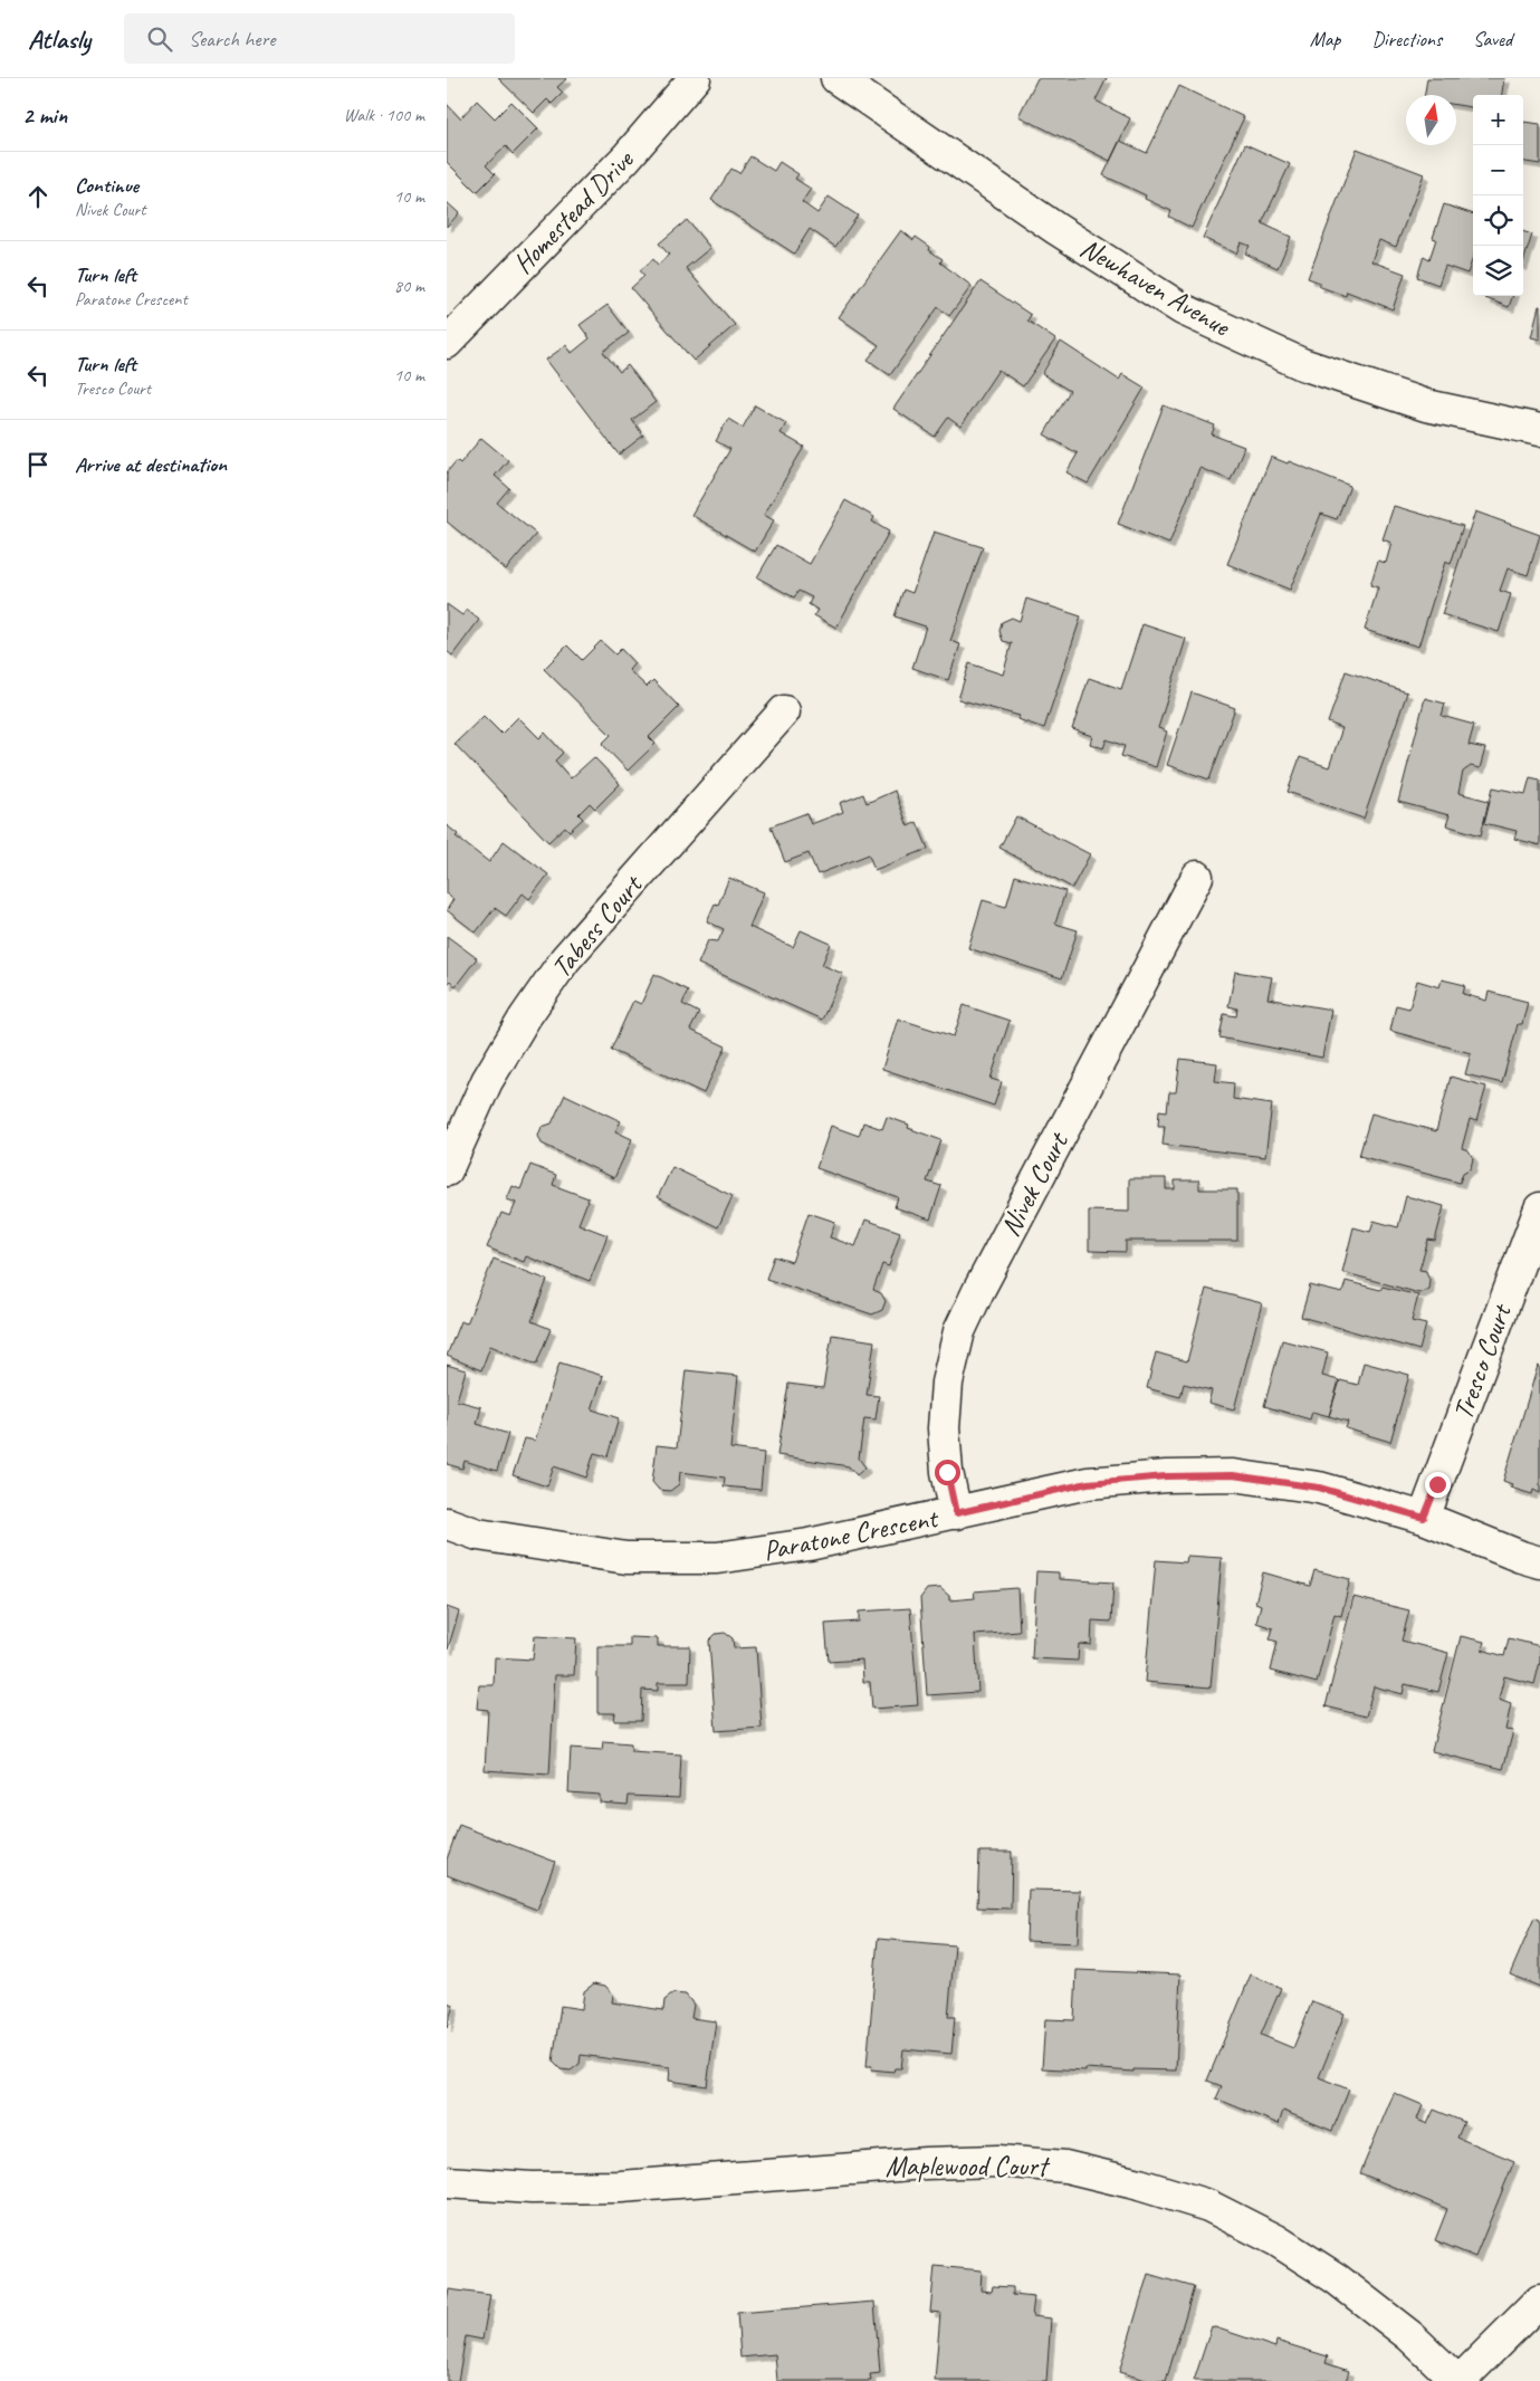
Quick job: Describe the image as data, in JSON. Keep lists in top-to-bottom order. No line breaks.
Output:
{"streets":{"street":["Homestead Drive","Newhaven Avenue","Tabess Court","Nivek Court","Tresco Court","Paratone Crescent","Maplewood Court"]},"crossings":[["Nivek Court","Paratone Crescent"],["Tresco Court","Paratone Crescent"]],"north":"top","page":{"header":"Atlasly","search":"Search here","nav":["Map","Directions","Saved"],"heading":["2 min","Walk · 100 m"],"map_buttons":["+","−"],"list":[["Continue","Nivek Court","10 m"],["Turn left","Paratone Crescent","80 m"],["Turn left","Tresco Court","10 m"],"Arrive at destination"]}}
